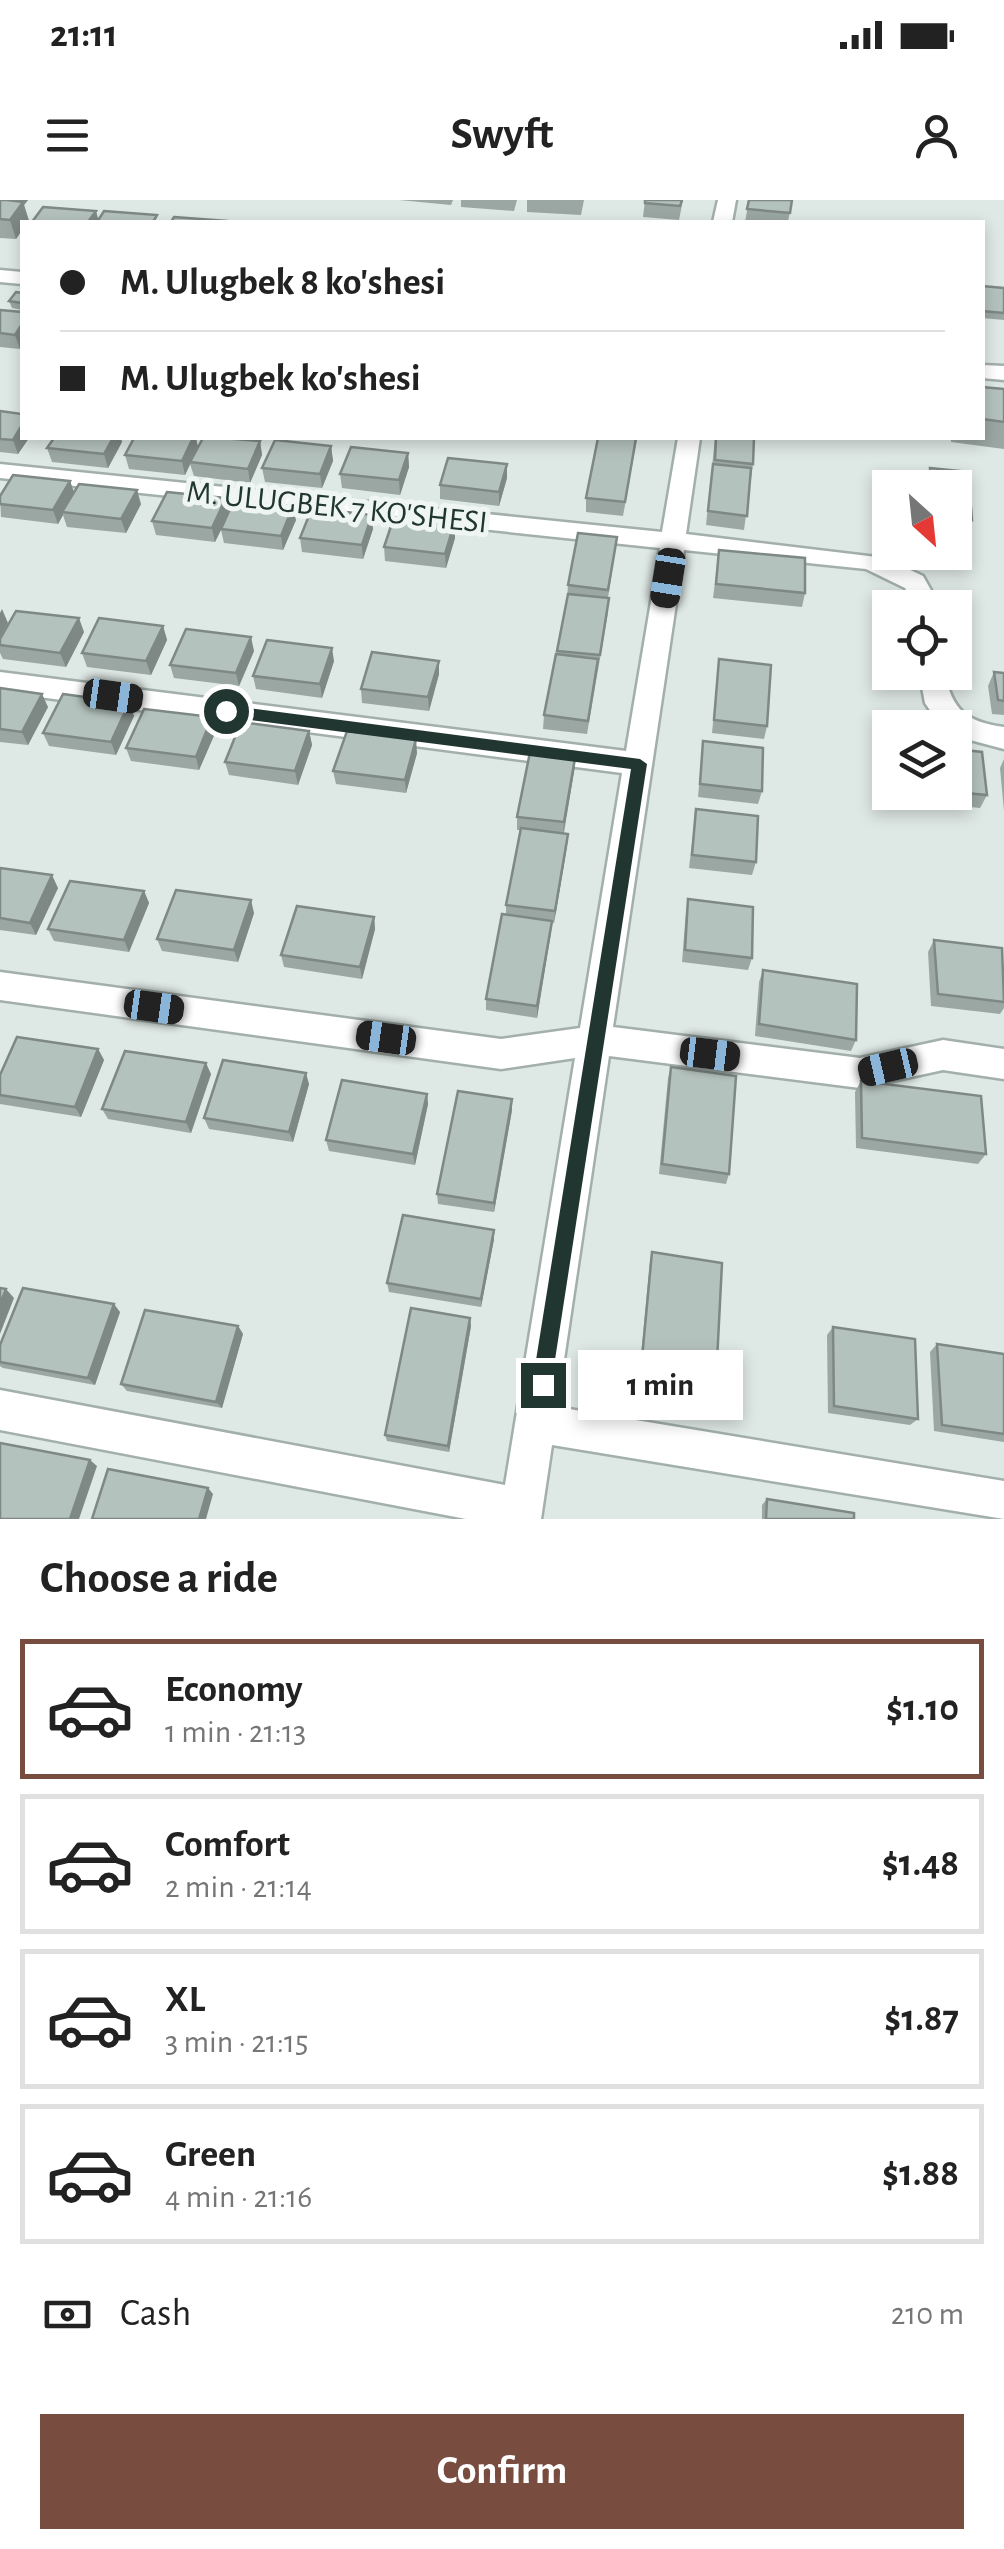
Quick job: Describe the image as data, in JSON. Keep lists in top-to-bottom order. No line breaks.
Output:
{"streets":{"street":["M. ULUGBEK 7 KO'SHESI"]},"north":"bottom right","page":{"status":"21:11","header":"Swyft","banner":["M. Ulugbek 8 ko'shesi","M. Ulugbek ko'shesi"],"bubble":"1 min","heading":"Choose a ride","list":[{"name":"Economy","note":"1 min · 21:13","value":"$1.10"},{"name":"Comfort","note":"2 min · 21:14","value":"$1.48"},{"name":"XL","note":"3 min · 21:15","value":"$1.87"},{"name":"Green","note":"4 min · 21:16","value":"$1.88"}],"pay":["Cash","210 m"],"buttons":"Confirm"}}
